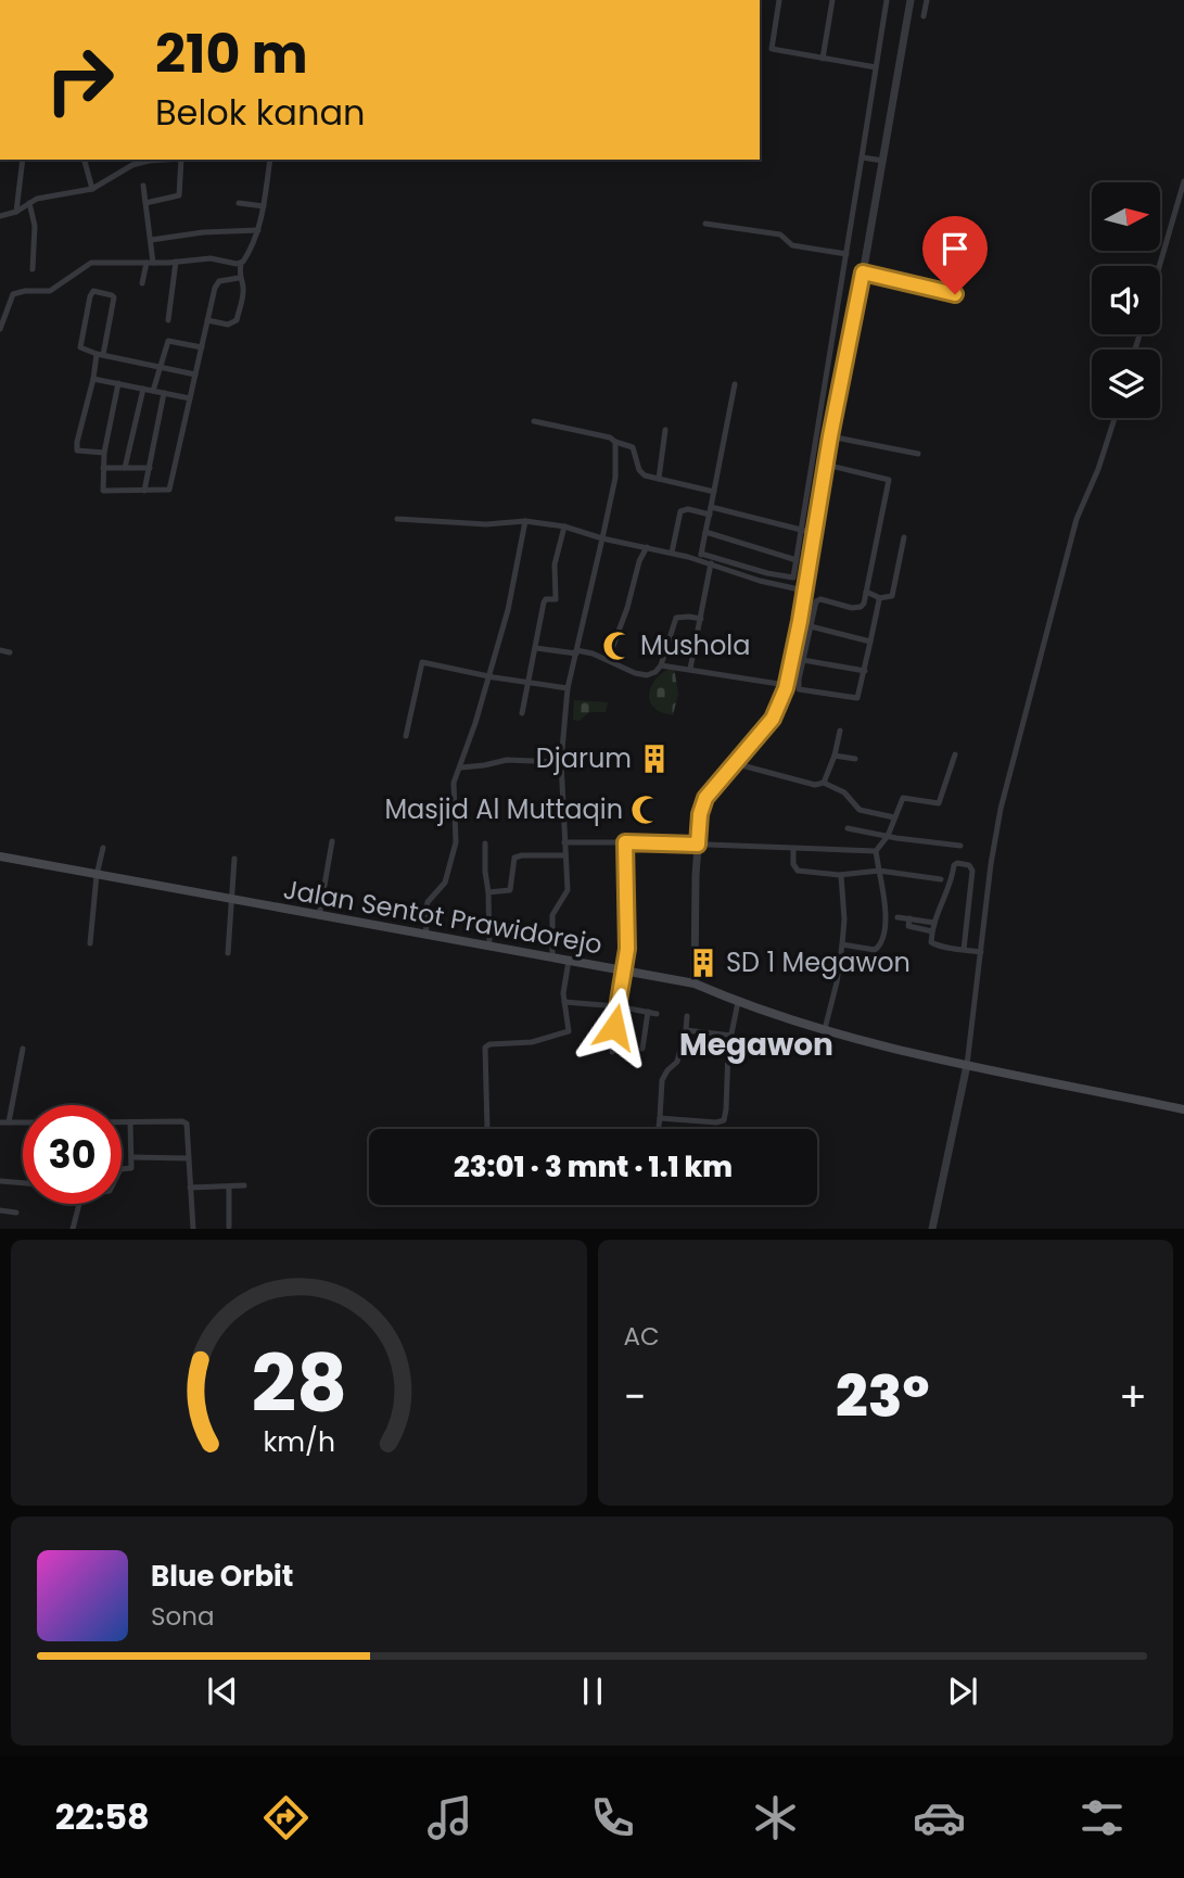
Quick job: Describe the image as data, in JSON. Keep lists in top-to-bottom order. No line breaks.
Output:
{"streets":{"main road":["Jalan Sentot Prawidorejo"]},"districts":["Megawon"],"places":{"mosque":["Mushola","Masjid Al Muttaqin"],"building":["Djarum","SD 1 Megawon"]},"north":"right","page":{"turn":["210 m","Belok kanan"],"limit":"30","trip":"23:01 · 3 mnt · 1.1 km","tile":"AC","heat":["−","23°","+"],"song":["Blue Orbit","Sona"],"tabs":"22:58","gauge":["28","km/h"]}}
